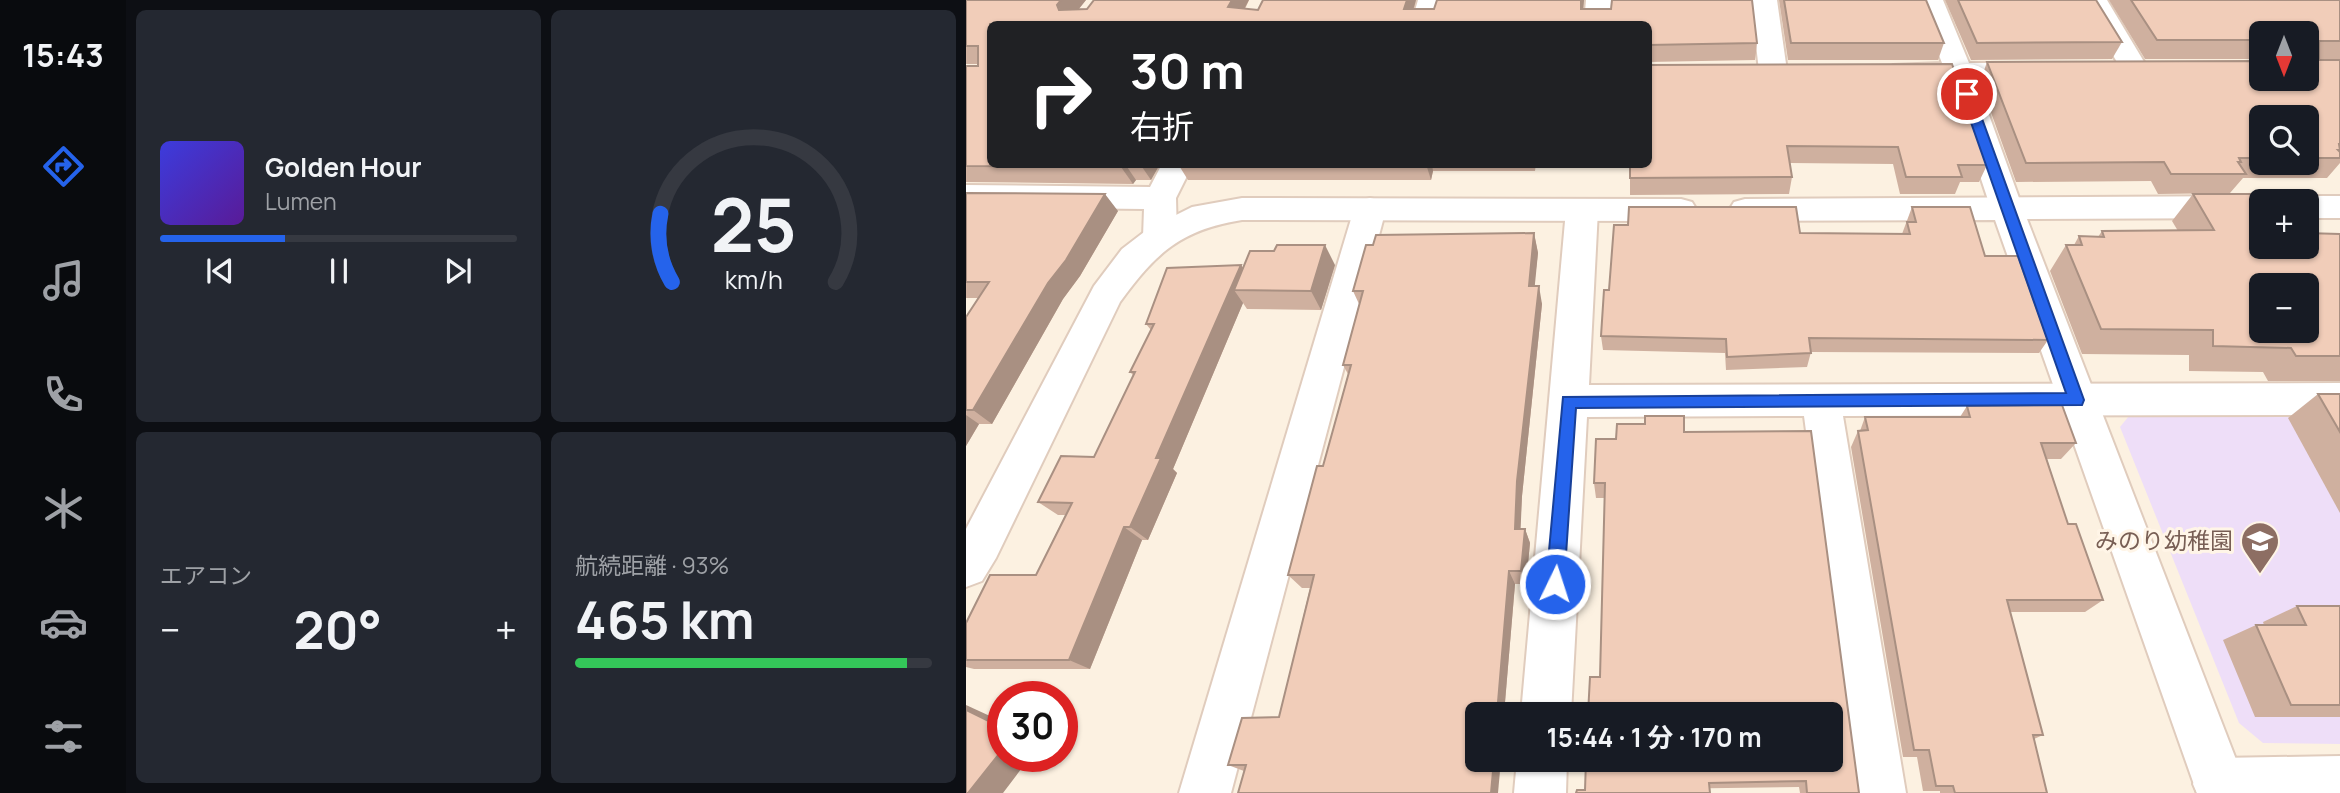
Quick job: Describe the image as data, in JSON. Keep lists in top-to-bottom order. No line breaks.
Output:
{"places":{"school or university":["みのり幼稚園"]},"north":"bottom","page":{"tabs":"15:43","map_buttons":["+","−"],"turn":["30 m","右折"],"song":["Golden Hour","Lumen"],"tile":["エアコン",["航続距離 · 93%","465 km"]],"heat":["−","20°","+"],"limit":"30","trip":"15:44 · 1 分 · 170 m","gauge":["25","km/h"]}}
